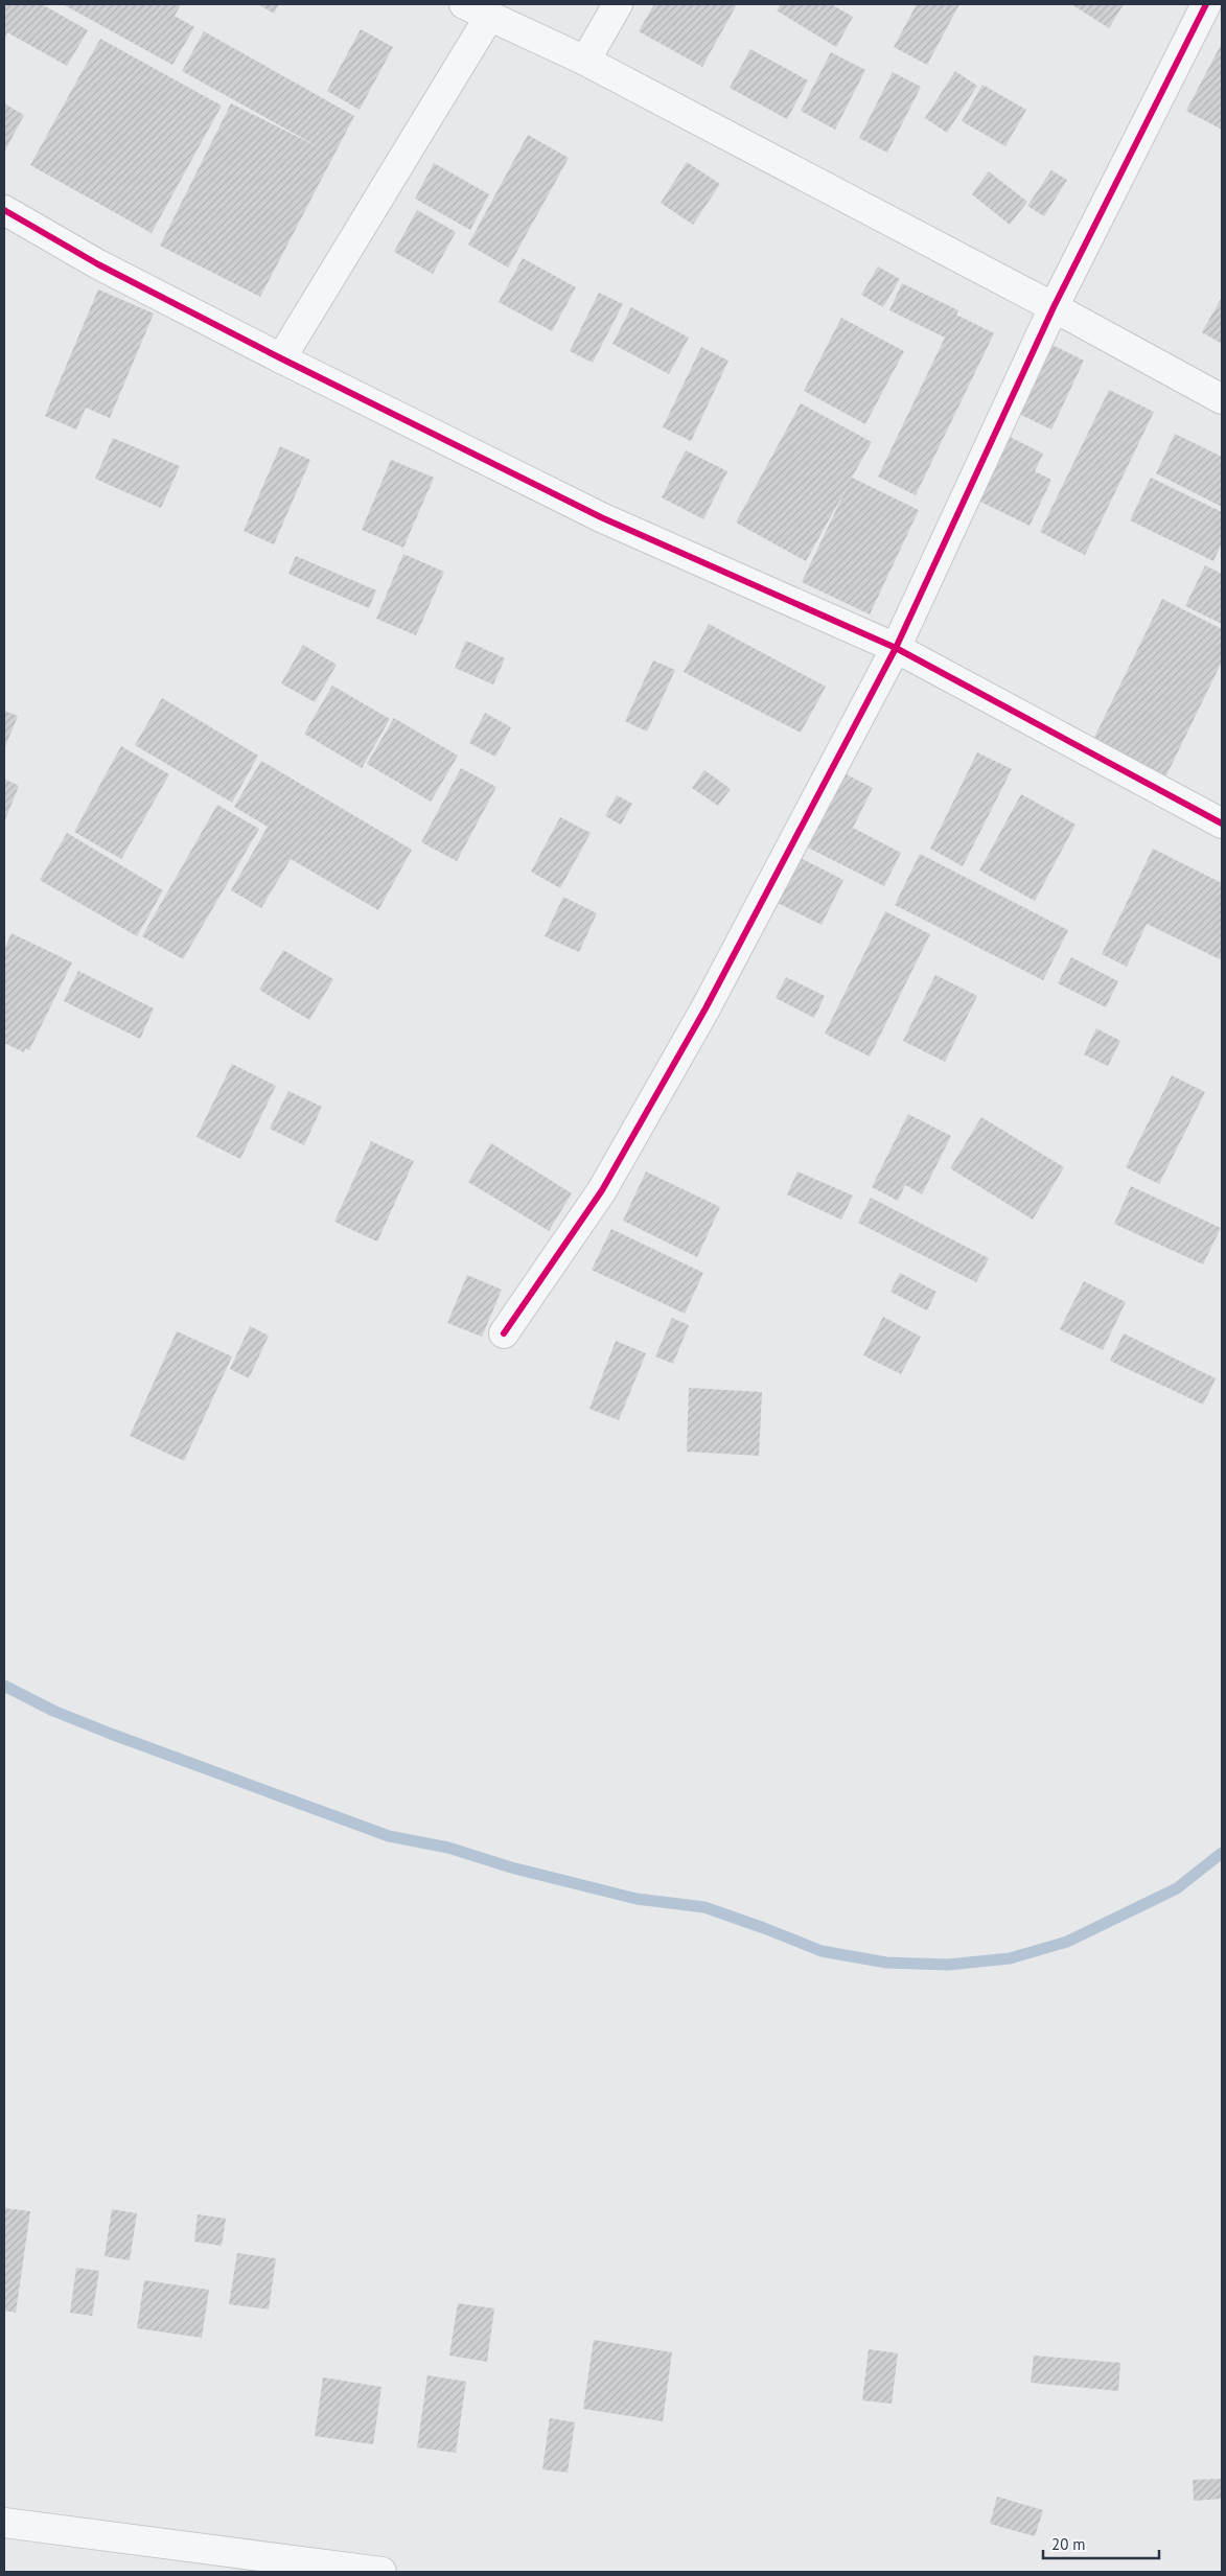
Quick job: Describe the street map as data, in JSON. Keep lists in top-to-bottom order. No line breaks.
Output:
{"scale_bar":"20 m"}
